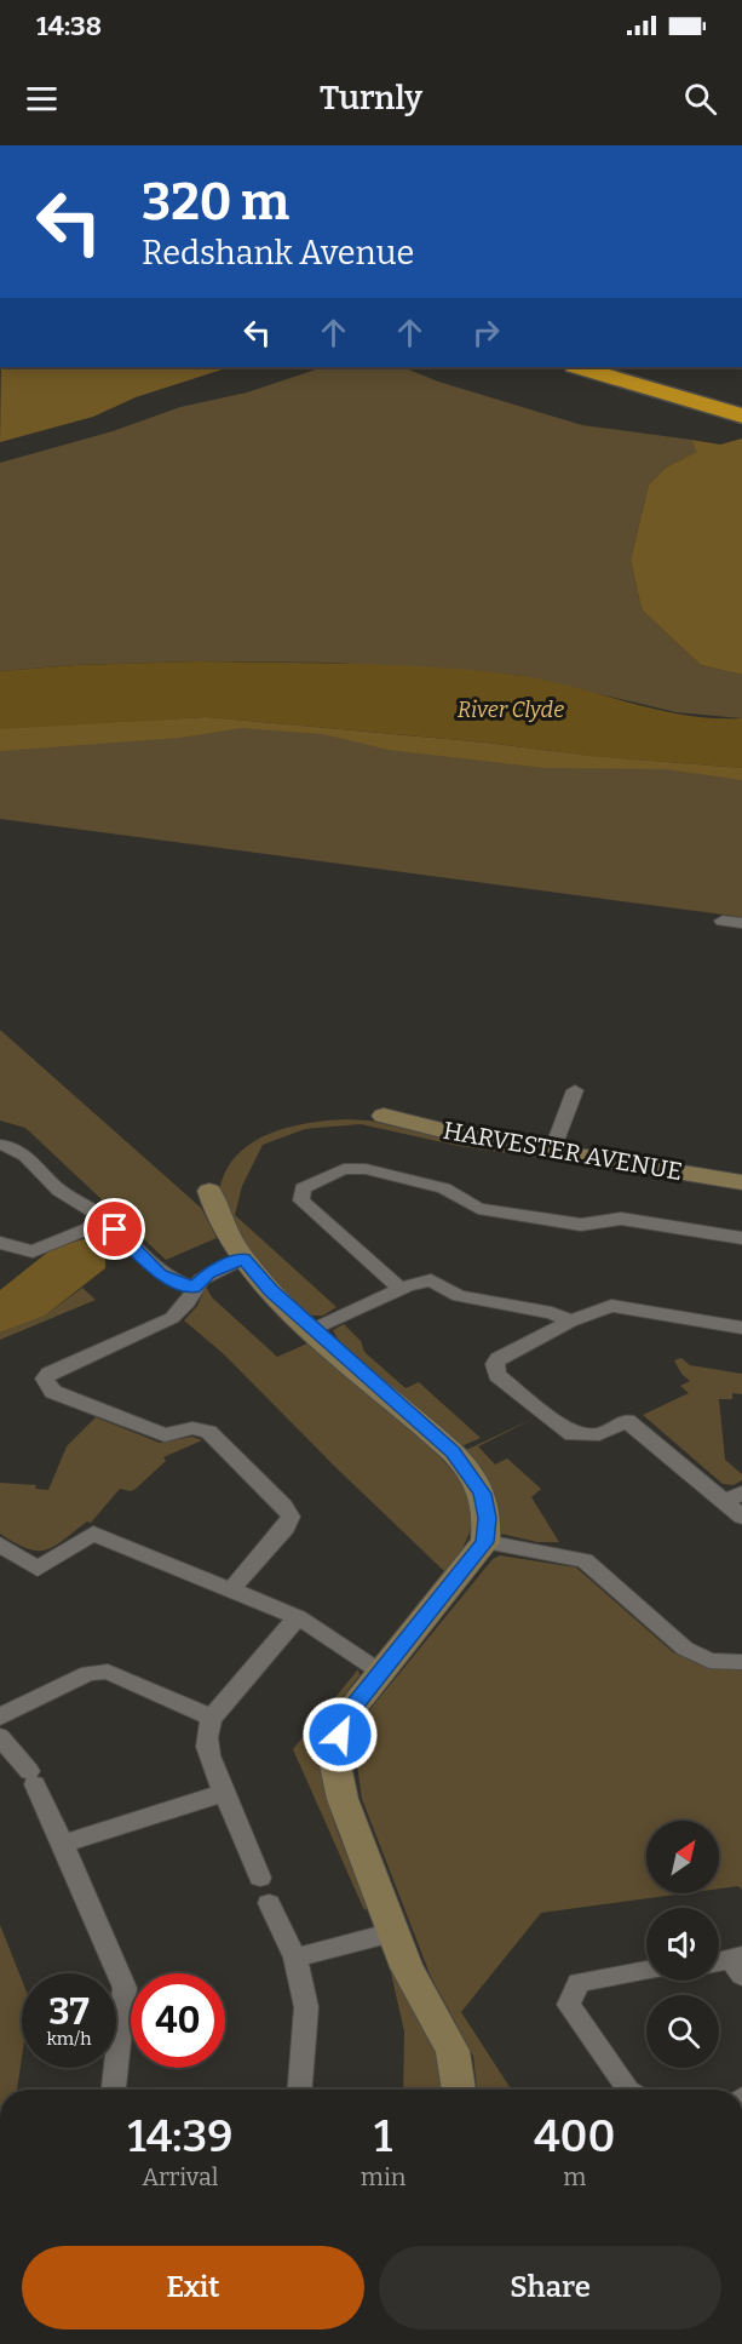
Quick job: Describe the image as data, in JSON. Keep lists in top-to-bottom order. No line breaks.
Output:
{"streets":{"street":["HARVESTER AVENUE"]},"water":["River Clyde"],"north":"top right","page":{"status":"14:38","header":"Turnly","turn":["320 m","Redshank Avenue"],"speed":"37 km/h","limit":"40","eta":["14:39","Arrival","1","min","400","m"],"buttons":["Exit","Share"]}}
